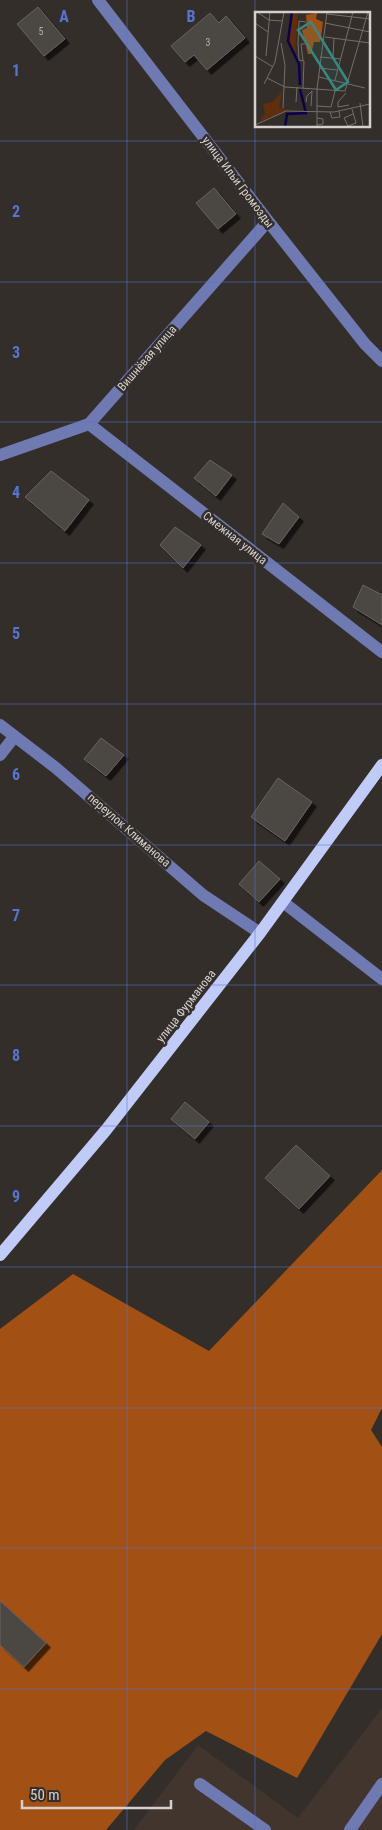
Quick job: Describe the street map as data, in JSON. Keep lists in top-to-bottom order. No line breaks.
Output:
{"streets":{"main road":["улица Фурманова"],"lane":["улица Ильи Громозды","Вишнёвая улица","Смежная улица","переулок Климанова"]},"crossings":[["улица Ильи Громозды","Вишнёвая улица"],["Вишнёвая улица","Смежная улица"],["переулок Климанова","улица Фурманова"]],"house_numbers":["5","3"],"scale_bar":"50 m","grid":{"columns":["A","B"],"rows":["1","2","3","4","5","6","7","8","9"]}}
